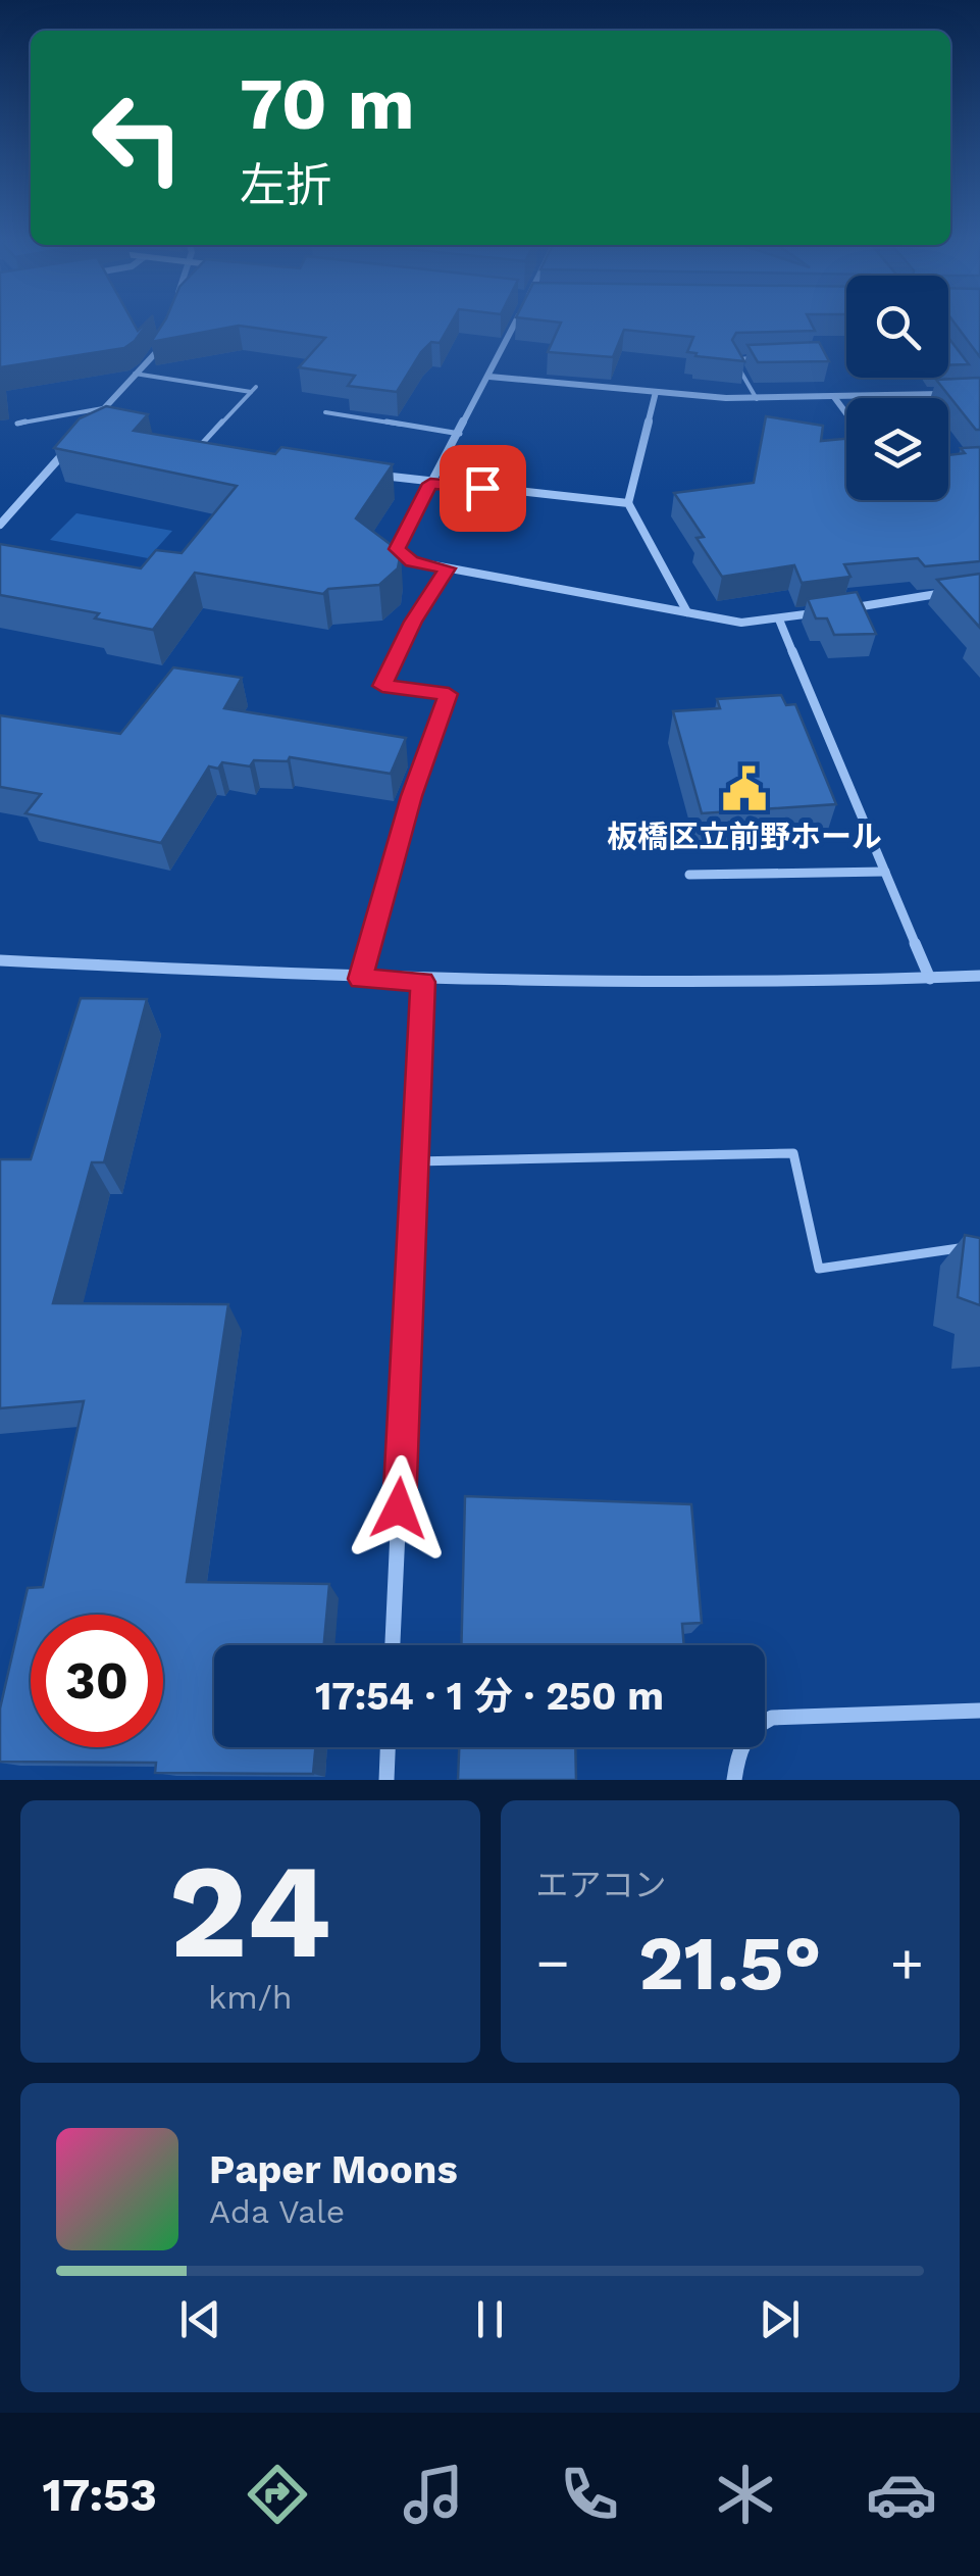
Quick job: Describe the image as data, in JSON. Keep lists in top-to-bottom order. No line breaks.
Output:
{"places":{"public building":["板橋区立前野ホール"]},"page":{"turn":["70 m","左折"],"limit":"30","trip":"17:54 · 1 分 · 250 m","tile":[["24","km/h"],"エアコン"],"heat":["−","21.5°","+"],"song":["Paper Moons","Ada Vale"],"tabs":"17:53"}}
